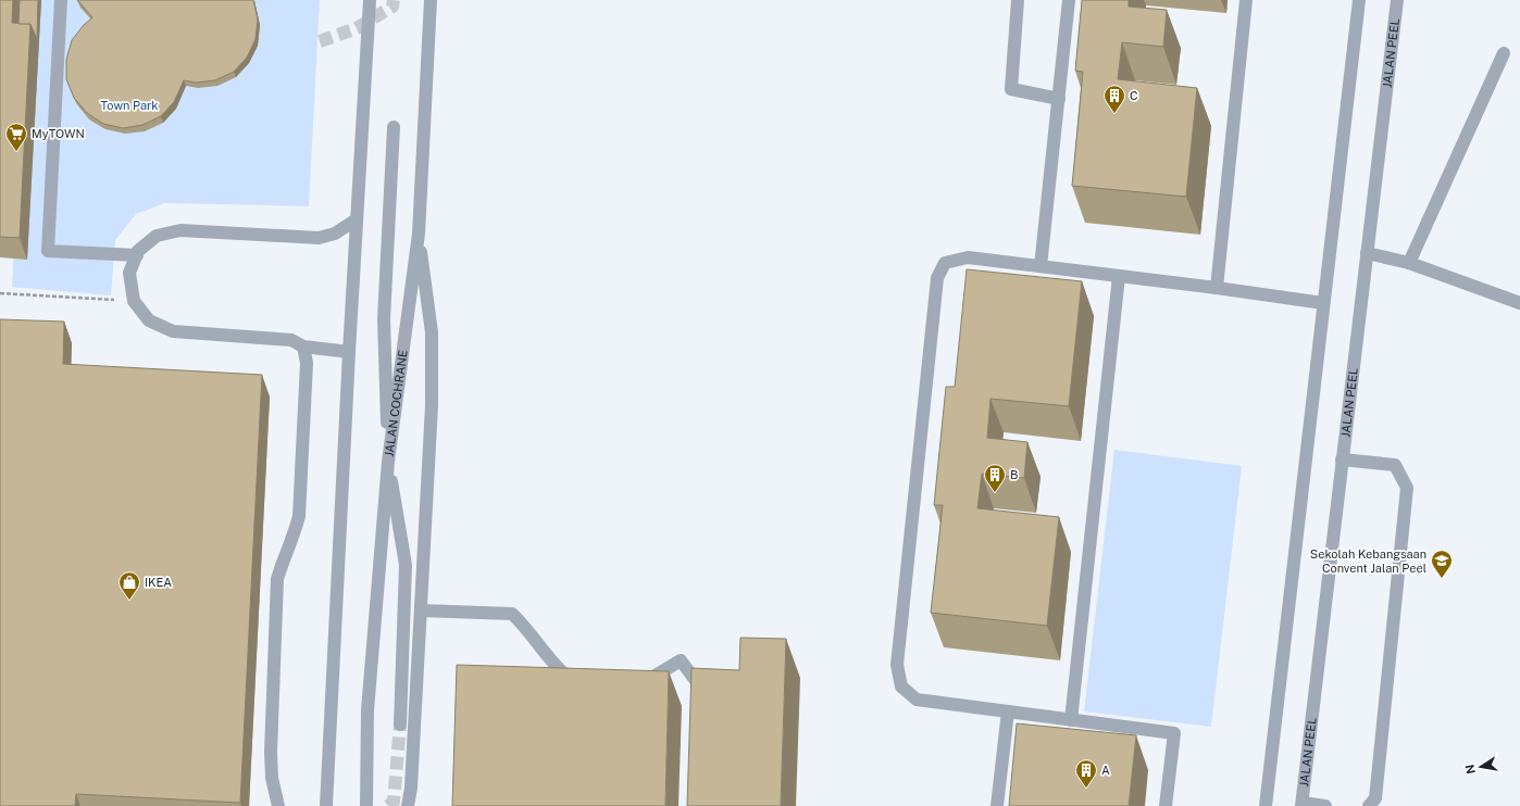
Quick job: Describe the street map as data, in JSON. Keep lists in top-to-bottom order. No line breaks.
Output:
{"streets":{"street":["JALAN PEEL","JALAN COCHRANE"]},"parks":["Town Park"],"places":{"building":["C","B","A"],"supermarket":["MyTOWN"],"school or university":["Sekolah Kebangsaan Convent Jalan Peel"],"shop":["IKEA"]},"north":"left"}
